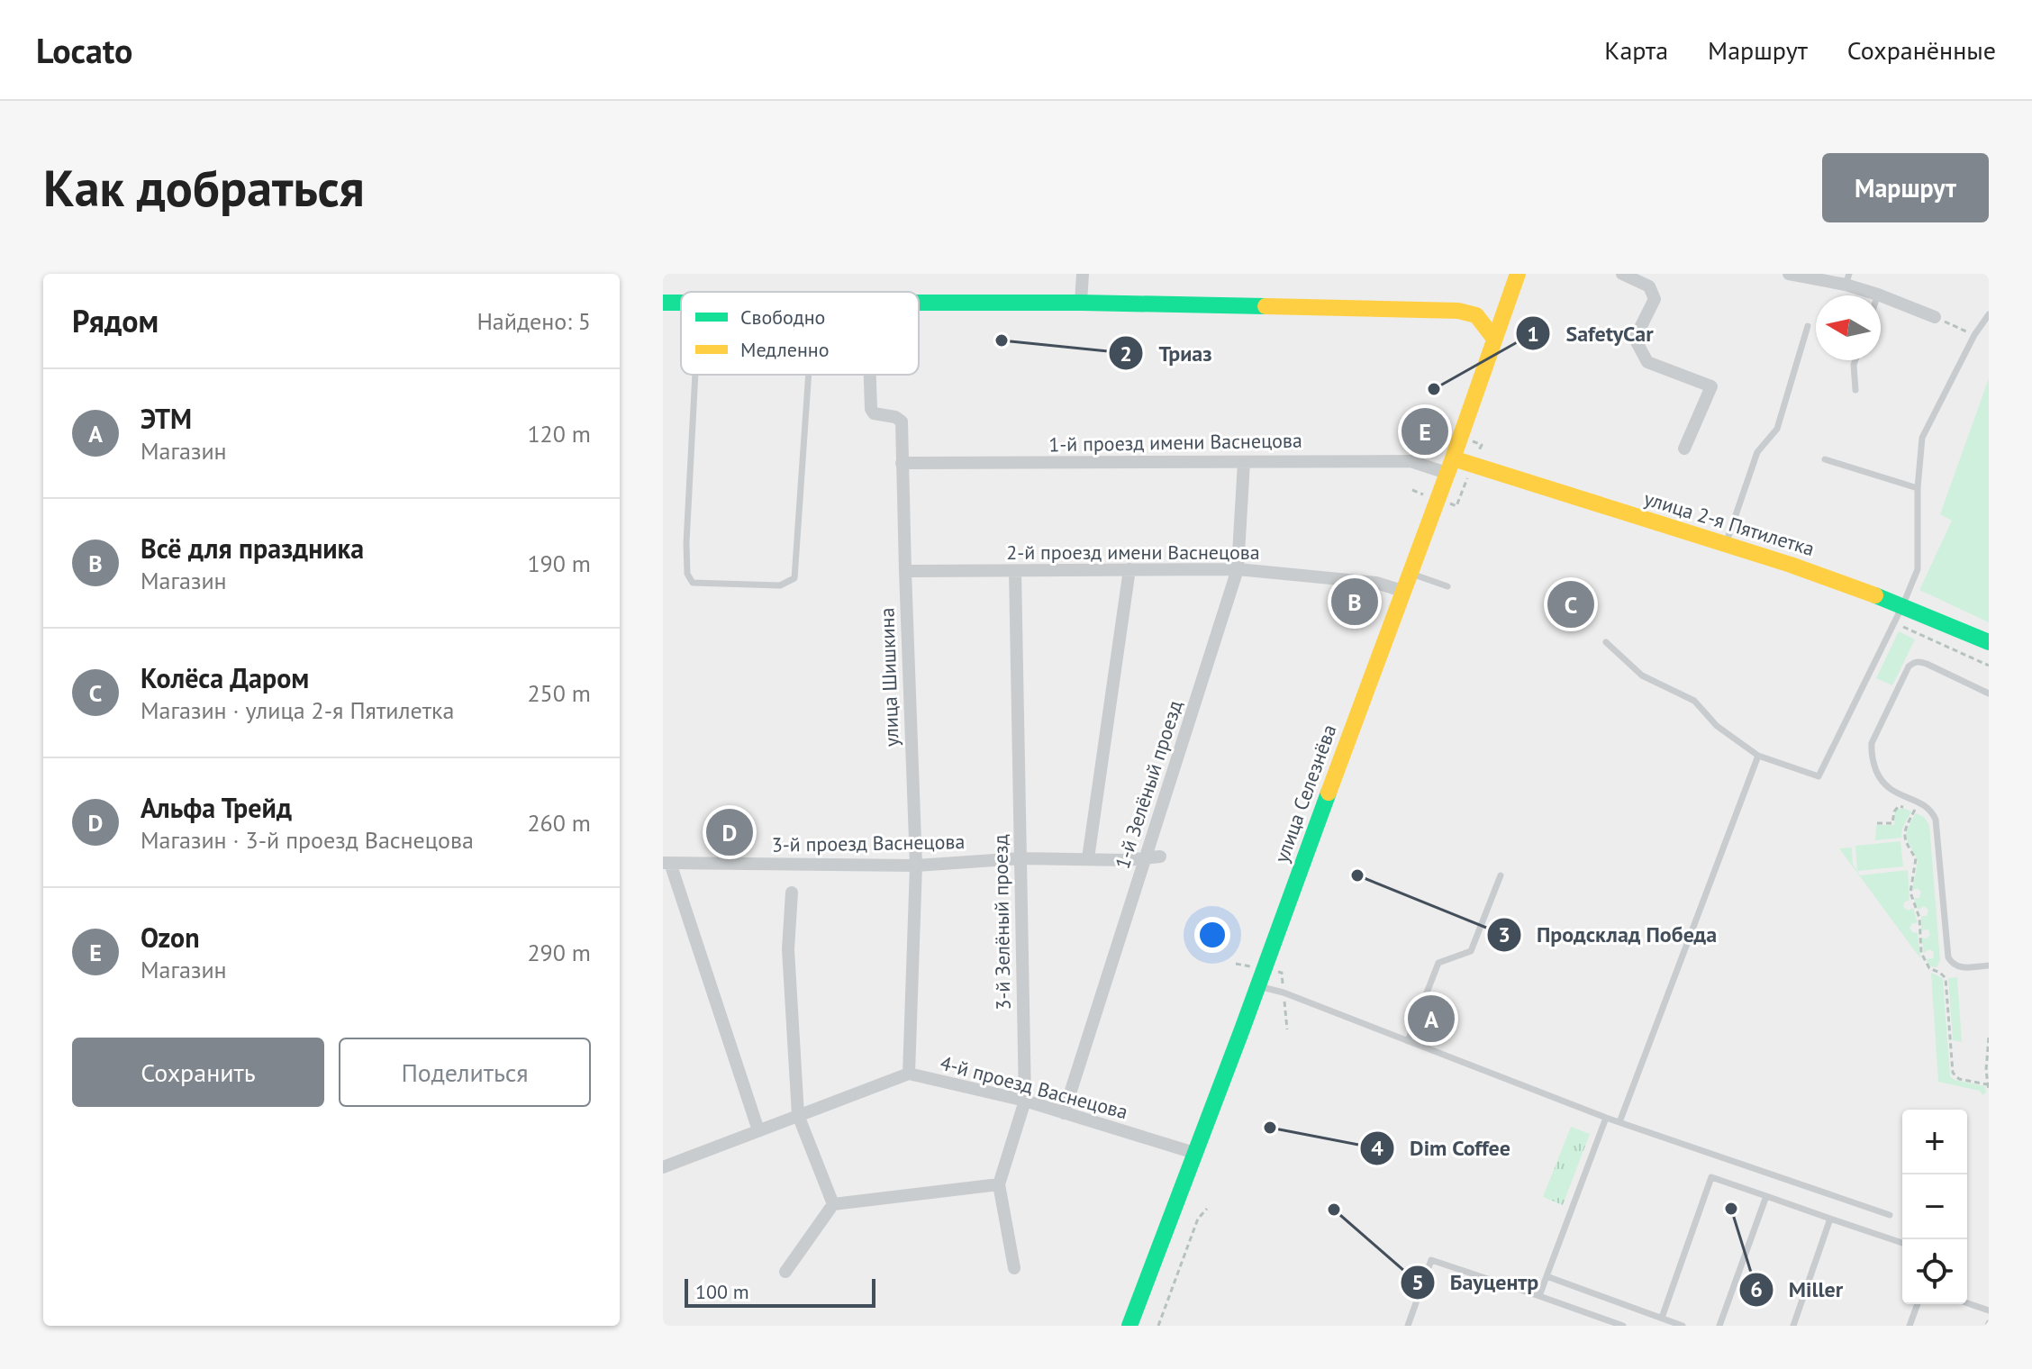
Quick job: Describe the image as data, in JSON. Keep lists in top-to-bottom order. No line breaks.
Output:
{"streets":{"street":["1-й проезд имени Васнецова","улица 2-я Пятилетка","2-й проезд имени Васнецова","улица Шишкина","1-й Зелёный проезд","улица Селезнёва","3-й проезд Васнецова","3-й Зелёный проезд","4-й проезд Васнецова"]},"crossings":[["1-й проезд имени Васнецова","улица 2-я Пятилетка"],["1-й проезд имени Васнецова","улица Шишкина"],["1-й проезд имени Васнецова","1-й Зелёный проезд"],["1-й проезд имени Васнецова","улица Селезнёва"],["улица 2-я Пятилетка","улица Селезнёва"],["2-й проезд имени Васнецова","улица Шишкина"],["2-й проезд имени Васнецова","1-й Зелёный проезд"],["2-й проезд имени Васнецова","улица Селезнёва"],["2-й проезд имени Васнецова","3-й Зелёный проезд"],["улица Шишкина","3-й проезд Васнецова"],["улица Шишкина","4-й проезд Васнецова"],["1-й Зелёный проезд","3-й проезд Васнецова"],["1-й Зелёный проезд","4-й проезд Васнецова"],["улица Селезнёва","4-й проезд Васнецова"],["3-й проезд Васнецова","3-й Зелёный проезд"],["3-й Зелёный проезд","4-й проезд Васнецова"]],"places":["Триаз","SafetyCar","Продсклад Победа","Dim Coffee","Miller","Бауцентр"],"legend":["Свободно","Медленно"],"scale_bar":"100 m","north":"left","page":{"header":"Locato","nav":["Карта","Маршрут","Сохранённые"],"buttons":["Маршрут",["Сохранить","Поделиться"]],"title":"Как добраться","heading":["Рядом","Найдено: 5"],"list":[{"mark":"A","name":"ЭТМ","note":"Магазин","value":"120 m"},{"mark":"B","name":"Всё для праздника","note":"Магазин","value":"190 m"},{"mark":"C","name":"Колёса Даром","note":"Магазин · улица 2-я Пятилетка","value":"250 m"},{"mark":"D","name":"Альфа Трейд","note":"Магазин · 3-й проезд Васнецова","value":"260 m"},{"mark":"E","name":"Ozon","note":"Магазин","value":"290 m"}],"pins":["E","B","C","D","A"],"map_buttons":["+","−"],"scale":"100 m"}}
